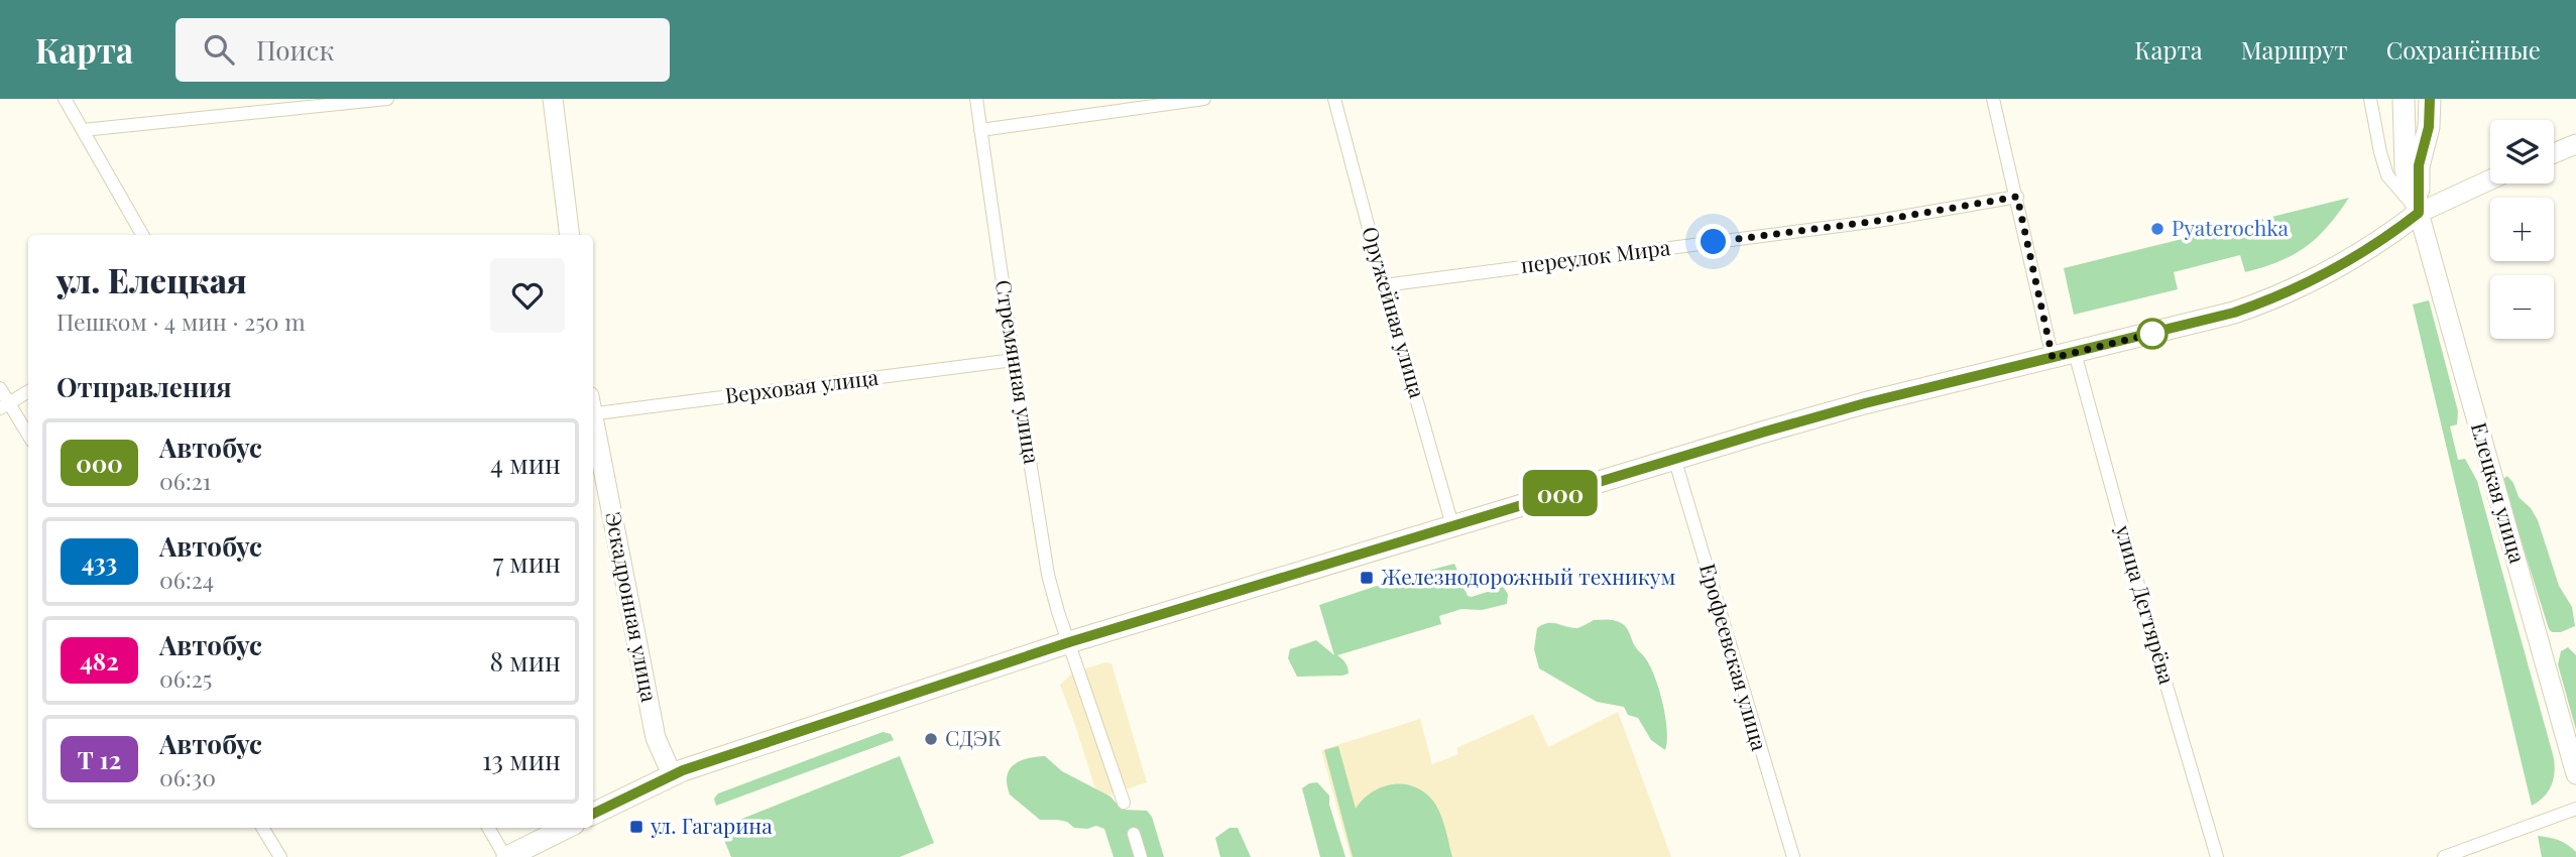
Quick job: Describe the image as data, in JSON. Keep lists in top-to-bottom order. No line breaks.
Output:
{"streets":{"main road":["Елецкая улица","Эскадронная улица"],"street":["переулок Мира","Оружейная улица","Стремянная улица","Верховая улица","улица Дегтярёва","Ерофеевская улица"]},"crossings":[["переулок Мира","Оружейная улица"],["Стремянная улица","Верховая улица"]],"places":{"other":["Pyaterochka","СДЭК"],"transit":["Железнодорожный техникум","ул. Гагарина"]},"lines":["bus line 000"],"page":{"header":"Карта","search":"Поиск","nav":["Карта","Маршрут","Сохранённые"],"on_map":"000","map_buttons":["+","−"],"heading":[["ул. Елецкая","Пешком · 4 мин · 250 m"],"Отправления"],"list":[{"mark":"000","name":"Автобус","note":"06:21","value":"4 мин"},{"mark":"433","name":"Автобус","note":"06:24","value":"7 мин"},{"mark":"482","name":"Автобус","note":"06:25","value":"8 мин"},{"mark":"Т 12","name":"Автобус","note":"06:30","value":"13 мин"}]}}
